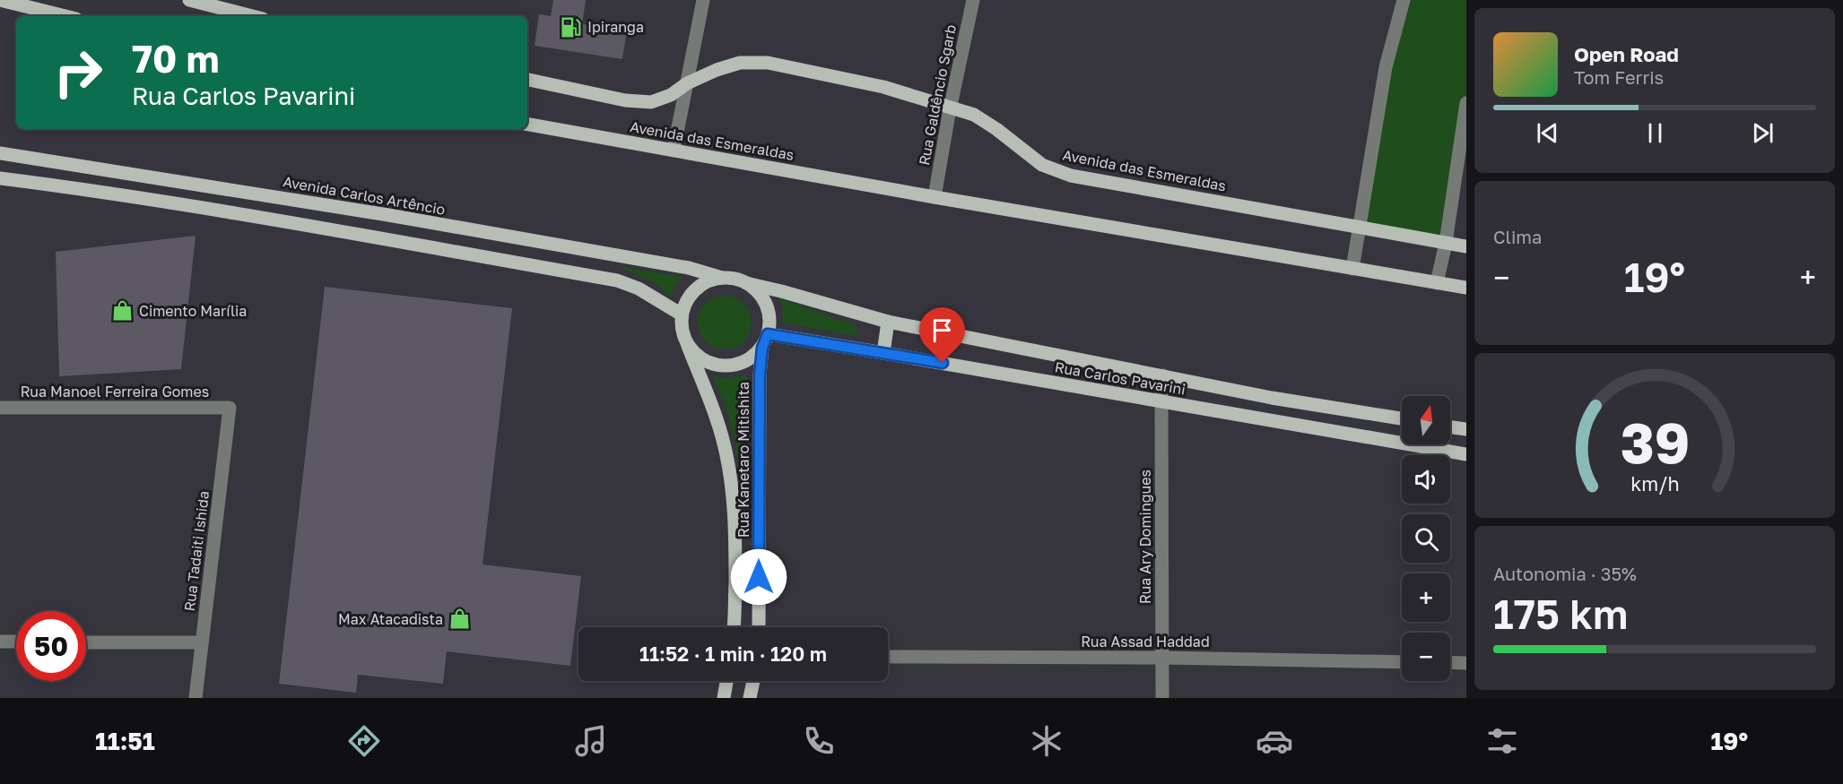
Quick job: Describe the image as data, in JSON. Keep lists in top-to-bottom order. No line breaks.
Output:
{"streets":{"main road":["Avenida das Esmeraldas","Avenida Carlos Artêncio","Rua Carlos Pavarini","Rua Kanetaro Mitishita"],"street":["Rua Galdêncio Sgarb","Rua Manoel Ferreira Gomes","Rua Ary Domingues","Rua Tadaiti Ishida","Rua Assad Haddad"]},"crossings":[["Rua Galdêncio Sgarb","Avenida das Esmeraldas"],["Avenida Carlos Artêncio","Rua Carlos Pavarini"],["Avenida Carlos Artêncio","Rua Kanetaro Mitishita"],["Rua Carlos Pavarini","Rua Kanetaro Mitishita"],["Rua Carlos Pavarini","Rua Ary Domingues"],["Rua Manoel Ferreira Gomes","Rua Tadaiti Ishida"],["Rua Ary Domingues","Rua Assad Haddad"]],"places":{"fuel station":["Ipiranga"],"shop":["Cimento Marília","Max Atacadista"]},"north":"top","page":{"turn":["70 m","Rua Carlos Pavarini"],"song":["Open Road","Tom Ferris"],"tile":["Clima",["Autonomia · 35%","175 km"]],"heat":["−","19°","+"],"map_buttons":["+","−"],"limit":"50","trip":"11:52 · 1 min · 120 m","tabs":["11:51","19°"],"gauge":["39","km/h"]}}
